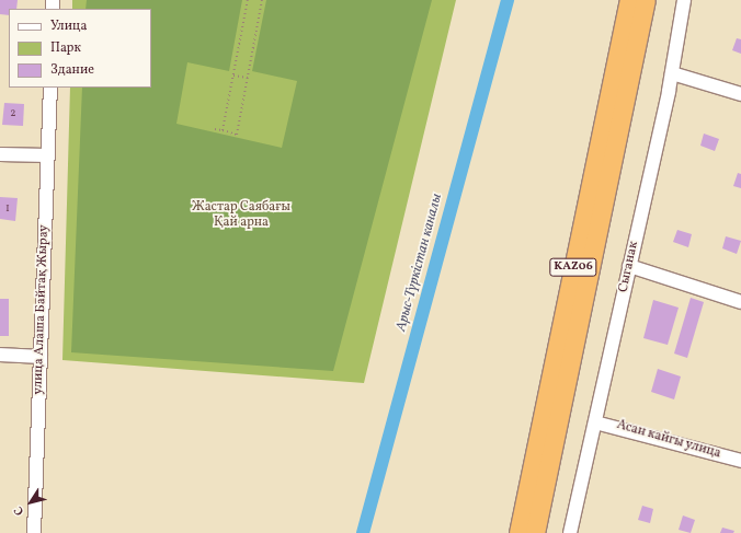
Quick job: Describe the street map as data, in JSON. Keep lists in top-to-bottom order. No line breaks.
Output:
{"streets":{"highway":["KАZ06"],"street":["Сыганак","улица Алаша Байтақ Жырау","Асан кайгы улица"]},"crossings":[["Сыганак","Асан кайгы улица"]],"water":["Арыс-Түркістан каналы"],"parks":["Жастар Саябағы Қай арна"],"house_numbers":["2","1"],"legend":["Улица","Парк","Здание"],"north":"bottom left"}
